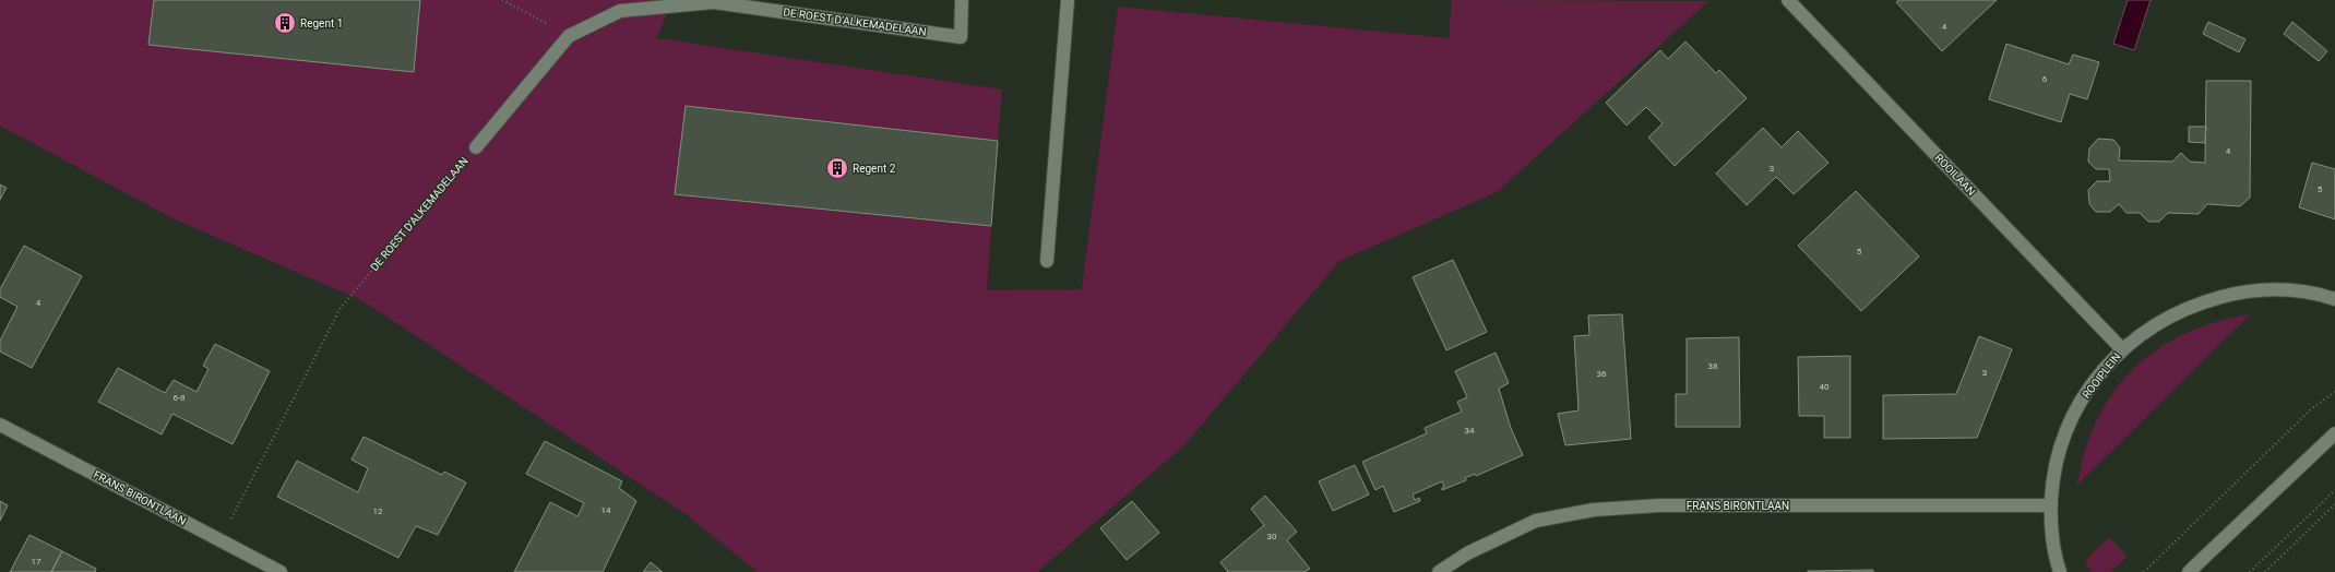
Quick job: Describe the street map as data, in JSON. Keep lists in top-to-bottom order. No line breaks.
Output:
{"streets":{"street":["DE ROEST D'ALKEMADELAAN","ROOILAAN","ROOIPLEIN","FRANS BIRONTLAAN"]},"crossings":[["DE ROEST D'ALKEMADELAAN","FRANS BIRONTLAAN"],["ROOILAAN","ROOIPLEIN"],["ROOIPLEIN","FRANS BIRONTLAAN"]],"places":{"building":["Regent 1","Regent 2"]},"house_numbers":["4","6","4","3","5","5","4","38","3","36","40","6-8","34","14","12","30","17"]}
